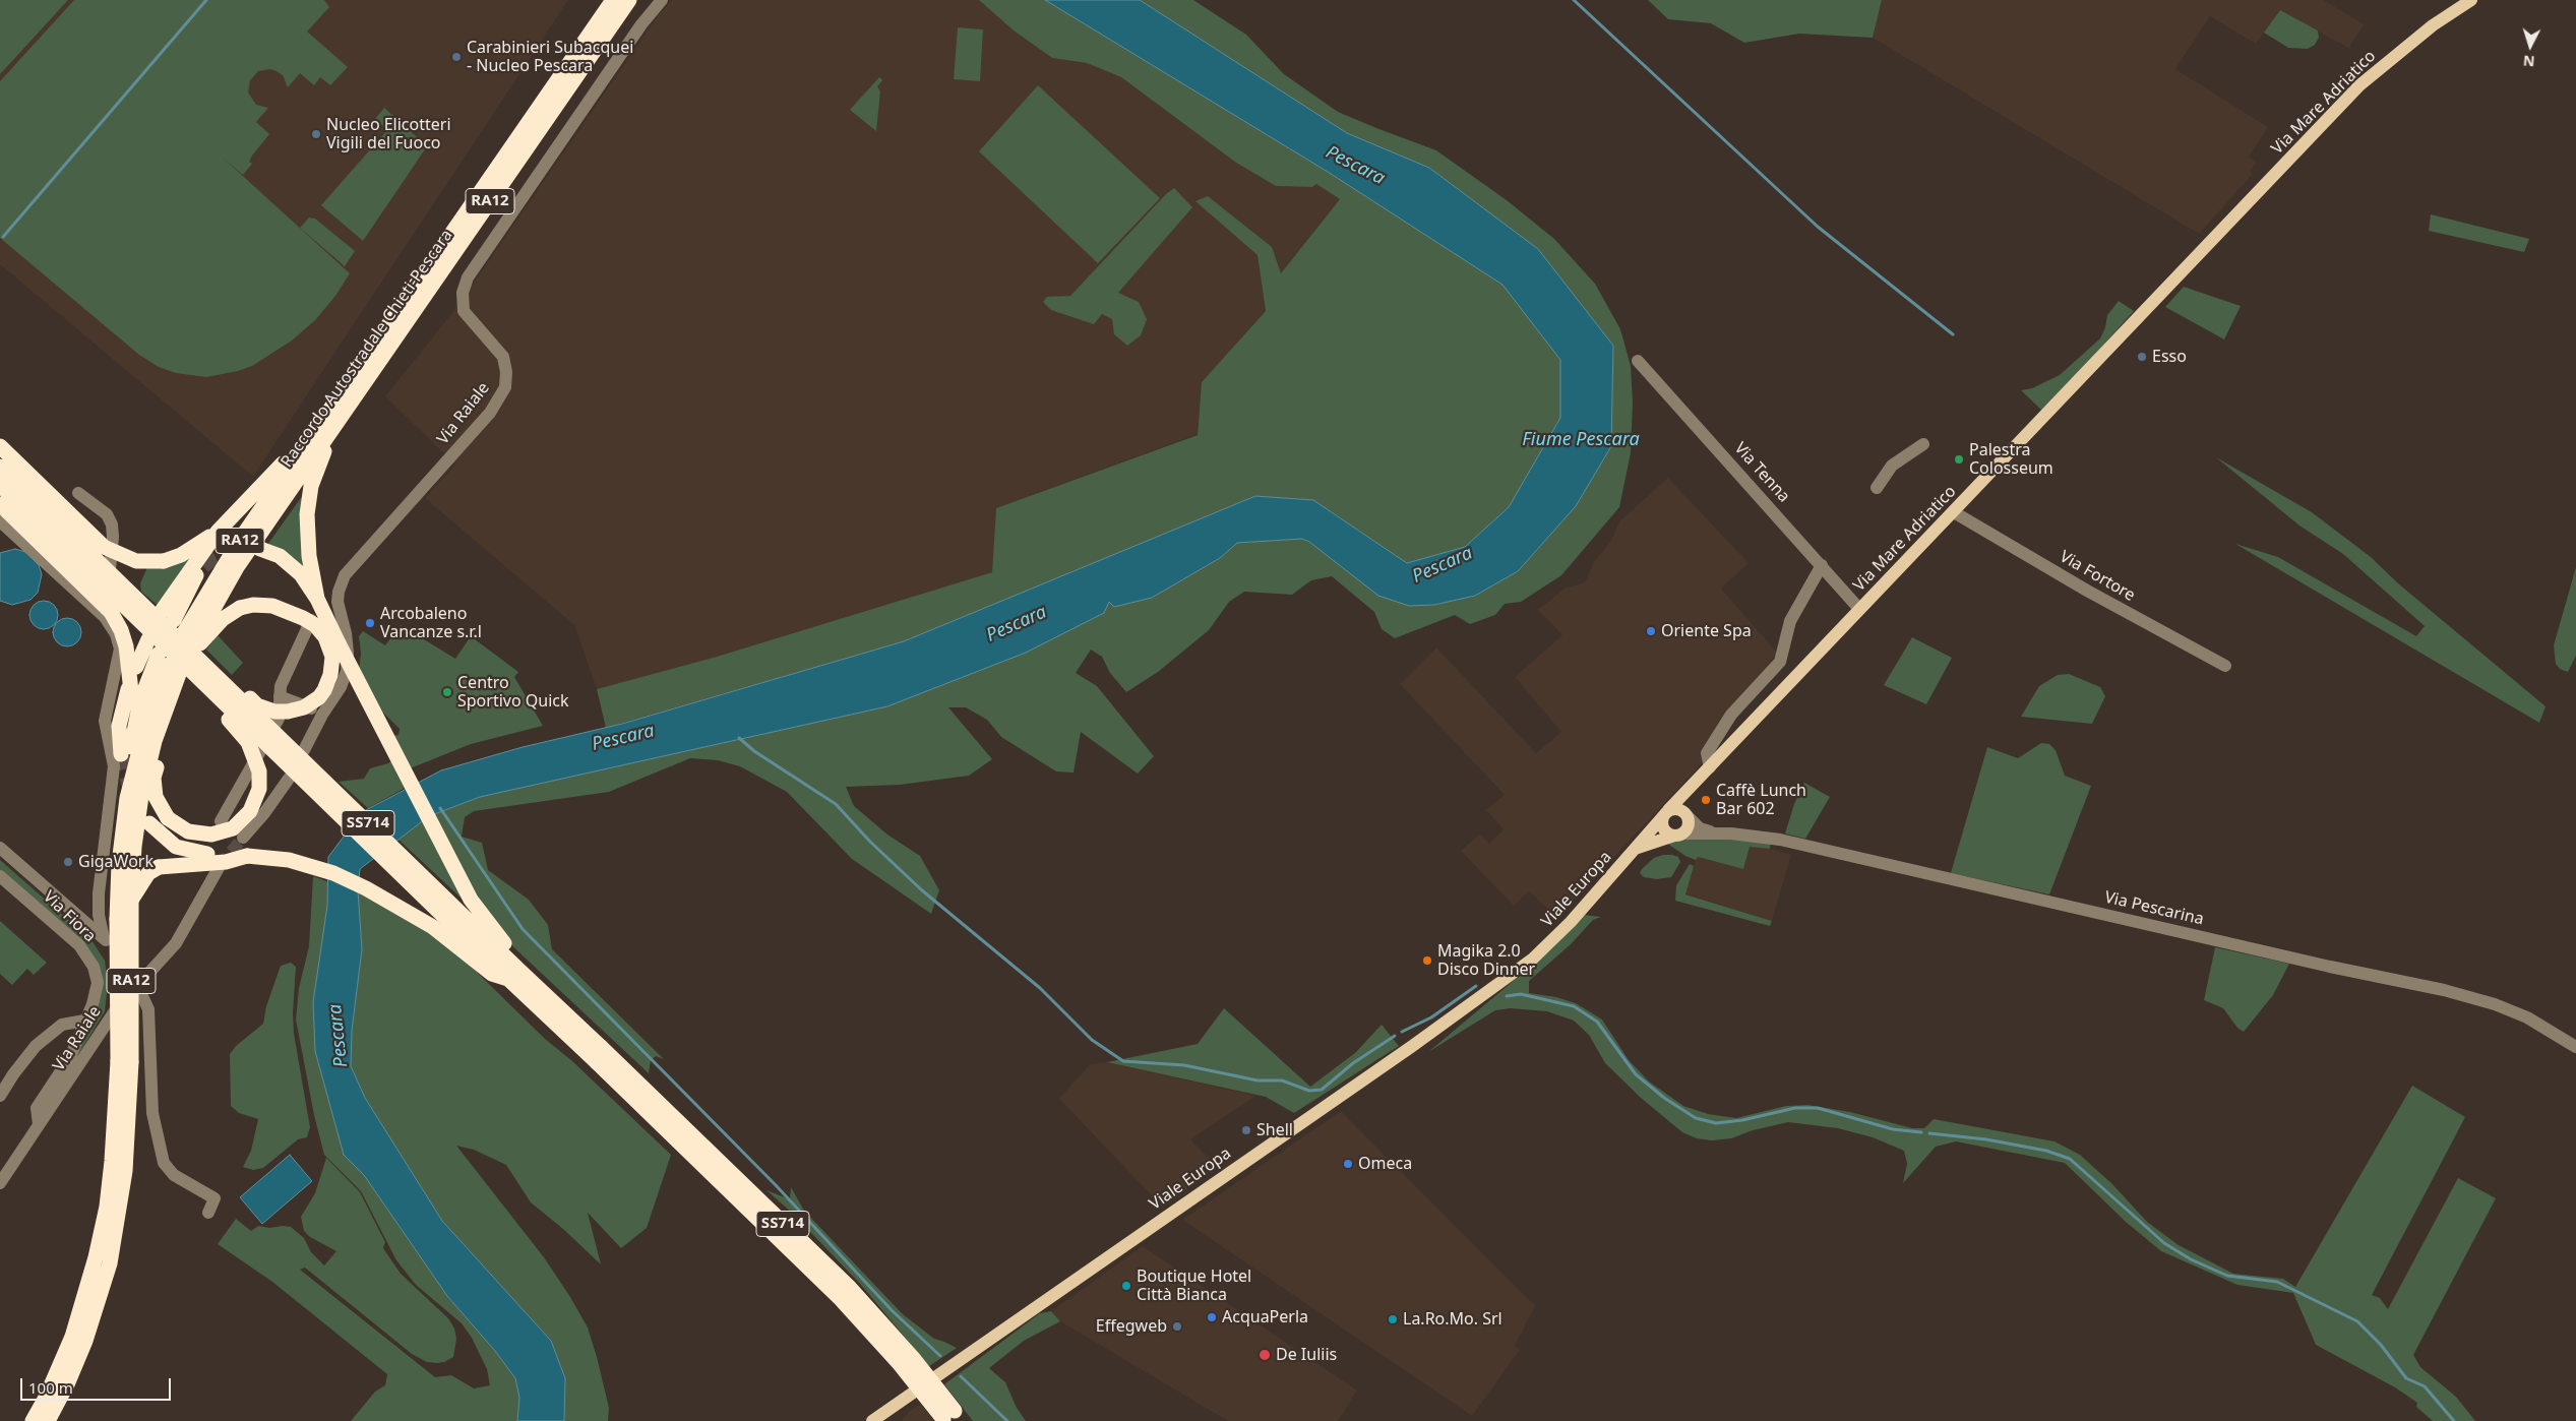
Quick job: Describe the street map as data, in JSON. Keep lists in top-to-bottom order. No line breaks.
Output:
{"streets":{"highway":["RA12","Raccordo Autostradale Chieti-Pescara","SS714"],"main road":["Via Mare Adriatico","Viale Europa"],"street":["Via Raiale","Via Tenna","Via Fortore","Via Pescarina","Via Fiora"]},"crossings":[["Via Mare Adriatico","Via Tenna"],["Via Mare Adriatico","Via Fortore"],["Via Mare Adriatico","Viale Europa"],["Via Mare Adriatico","Via Pescarina"],["Via Raiale","Via Fiora"],["Viale Europa","Via Pescarina"]],"water":["Pescara","Fiume Pescara"],"places":["Carabinieri Subacquei - Nucleo Pescara","Nucleo Elicotteri Vigili del Fuoco","Esso","Palestra Colosseum","Arcobaleno Vancanze s.r.l","Oriente Spa","Centro Sportivo Quick","Caffè Lunch Bar 602","GigaWork","Magika 2.0 Disco Dinner","Shell","Omeca","Boutique Hotel Città Bianca","AcquaPerla","La.Ro.Mo. Srl","Effegweb","De Iuliis"],"scale_bar":"100 m","north":"bottom"}
